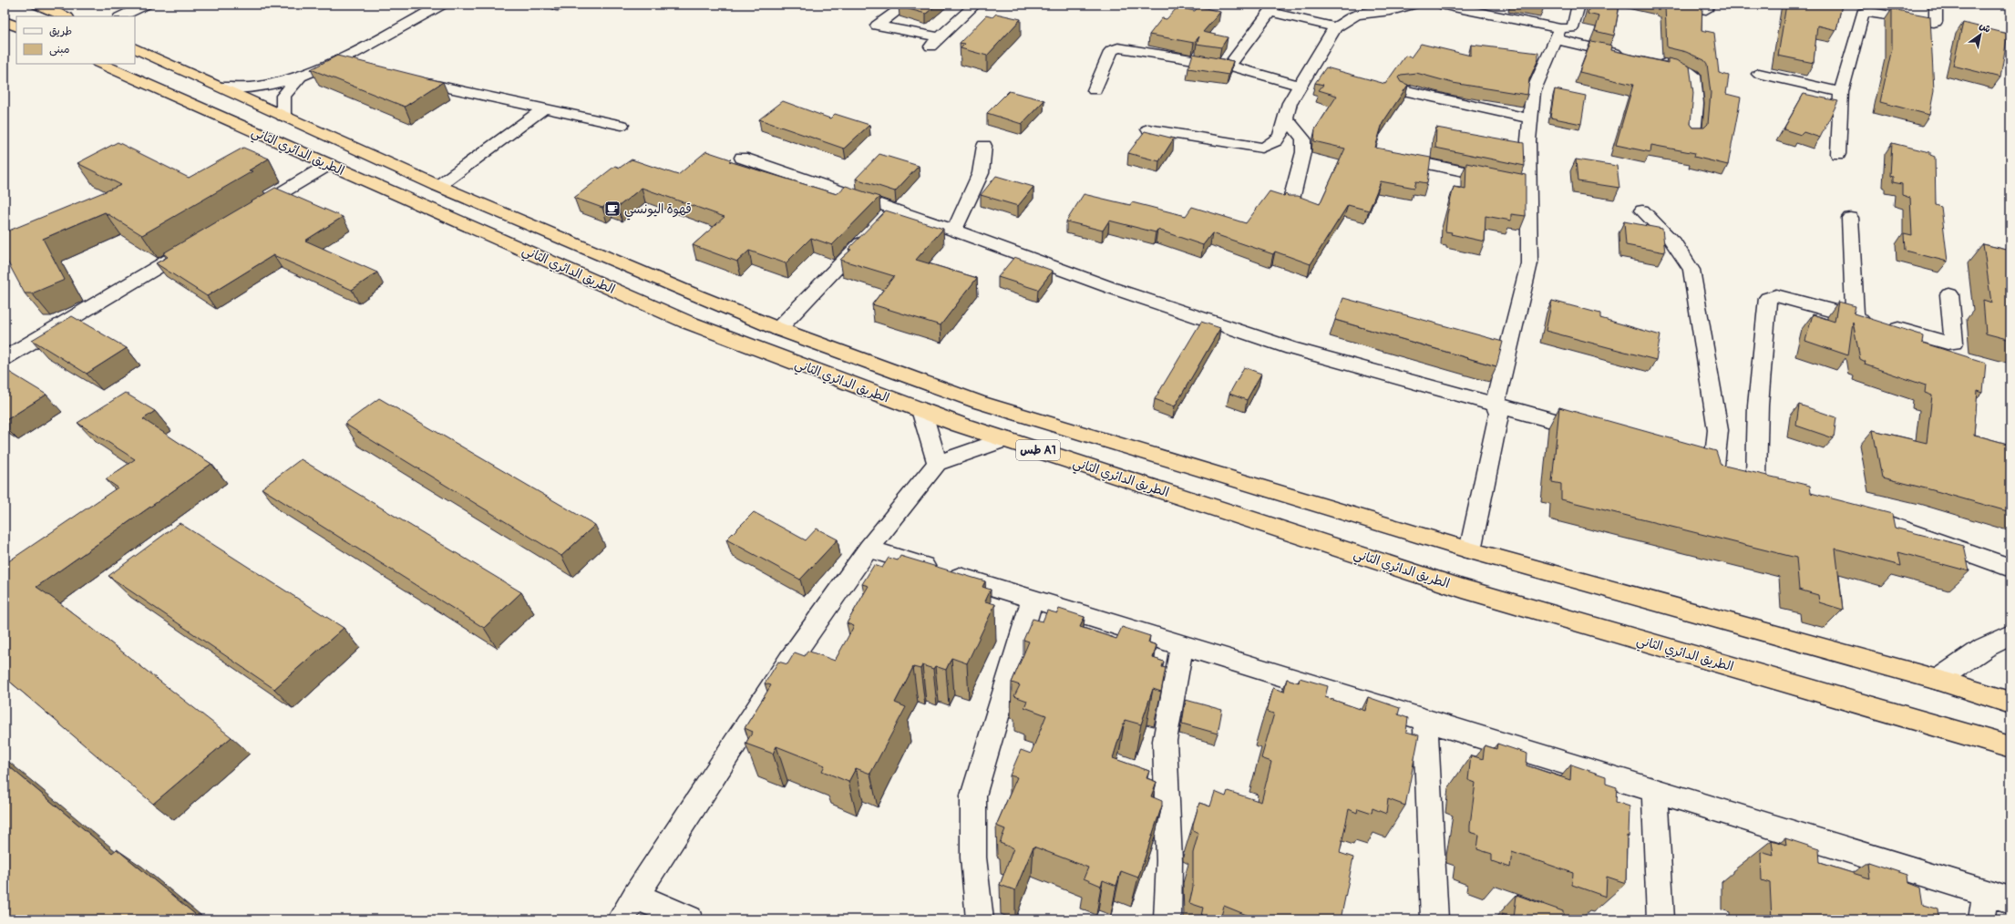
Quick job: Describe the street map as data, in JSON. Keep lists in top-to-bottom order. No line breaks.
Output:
{"streets":{"highway":["الطريق الدائري الثاني","طس A1"]},"places":{"cafe":["قهوة اليونسي"]},"legend":["طريق","مبنى"],"north":"top right"}
